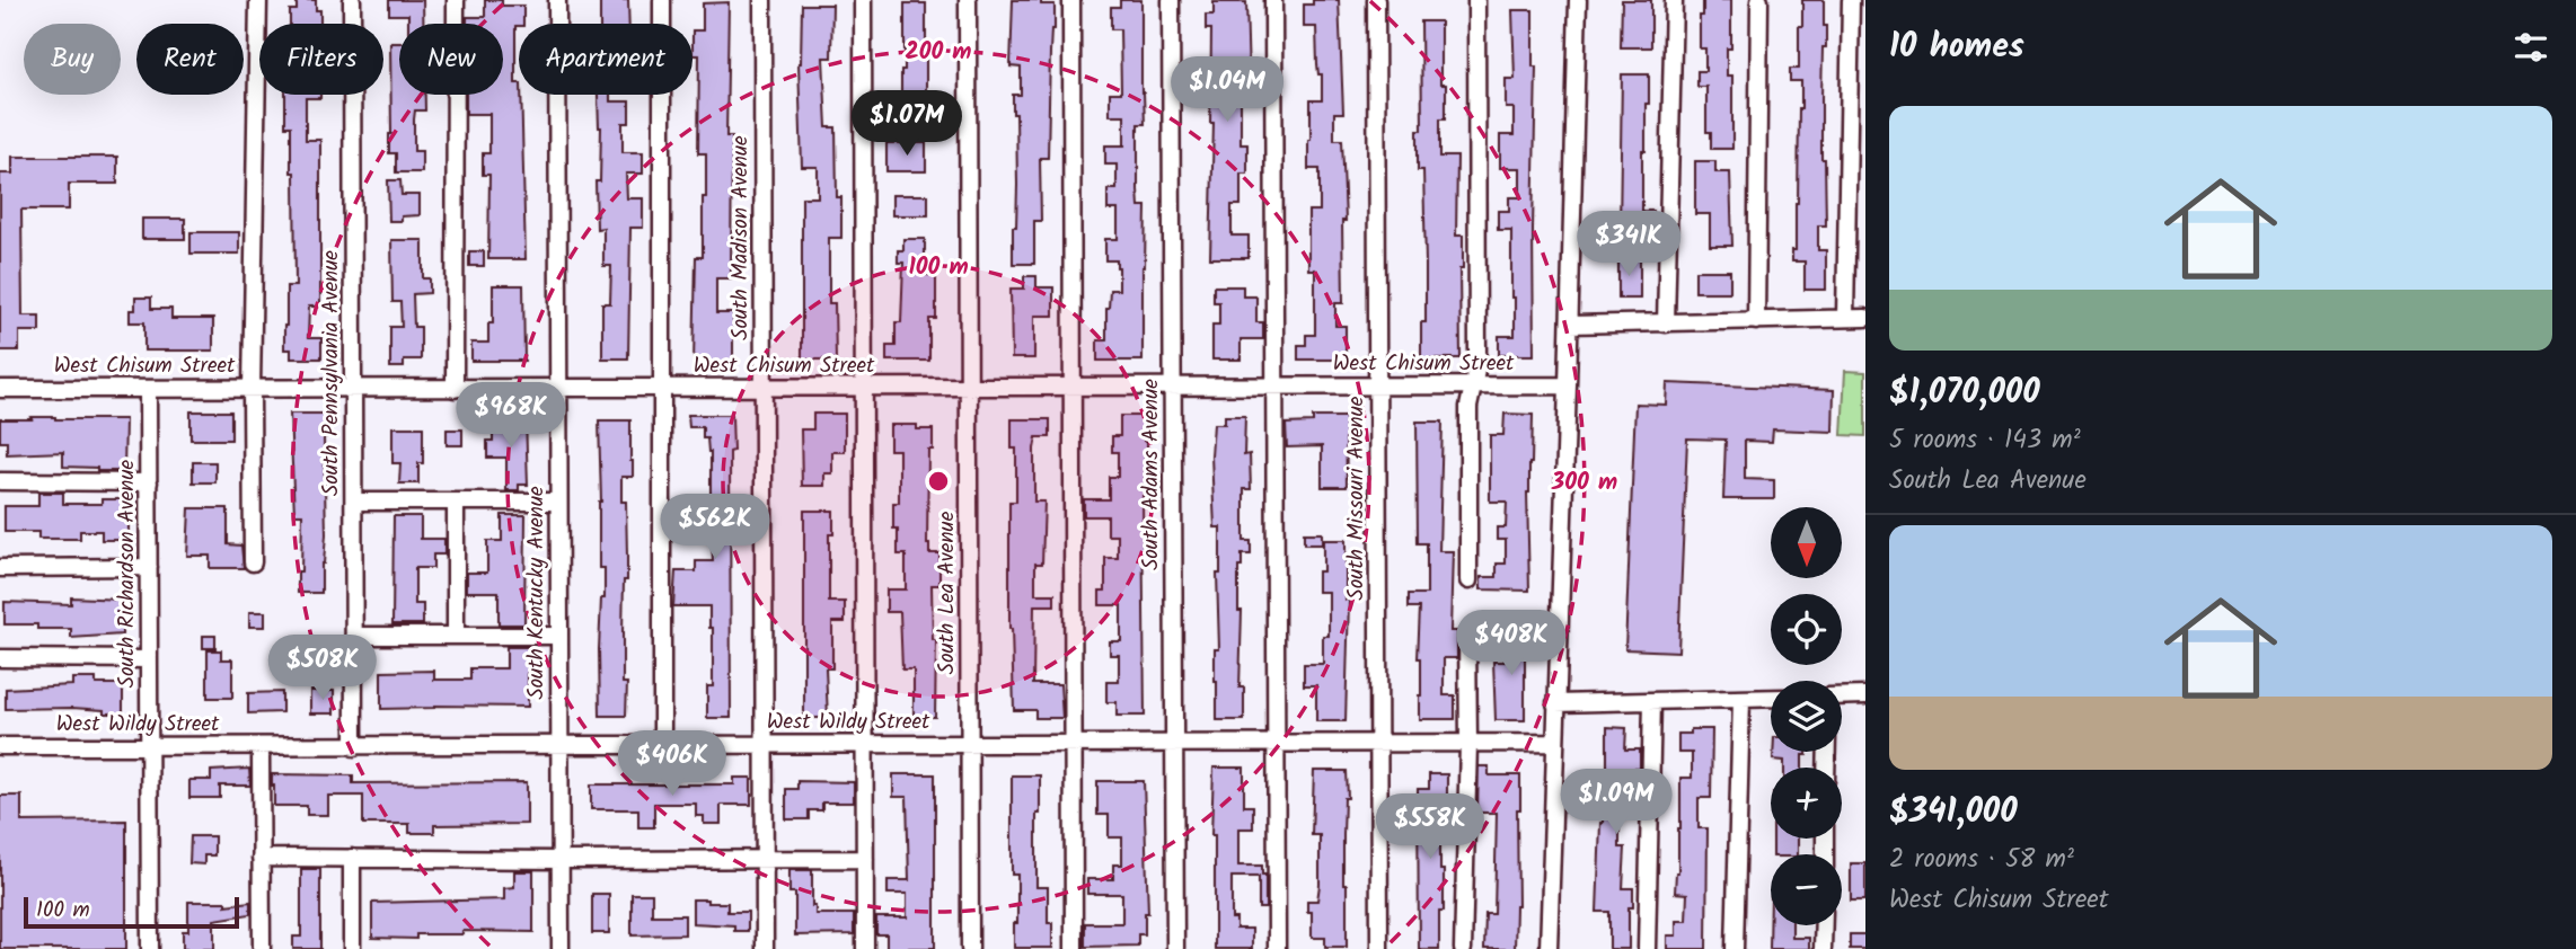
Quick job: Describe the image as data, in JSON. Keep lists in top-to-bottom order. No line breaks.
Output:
{"streets":{"street":["South Madison Avenue","West Chisum Street","South Pennsylvania Avenue","South Adams Avenue","South Missouri Avenue","South Richardson Avenue","South Kentucky Avenue","South Lea Avenue","West Wildy Street"]},"crossings":[["South Madison Avenue","West Chisum Street"],["South Madison Avenue","West Wildy Street"],["West Chisum Street","South Pennsylvania Avenue"],["West Chisum Street","South Adams Avenue"],["West Chisum Street","South Missouri Avenue"],["West Chisum Street","South Richardson Avenue"],["West Chisum Street","South Kentucky Avenue"],["West Chisum Street","South Lea Avenue"],["South Pennsylvania Avenue","West Wildy Street"],["South Adams Avenue","West Wildy Street"],["South Missouri Avenue","West Wildy Street"],["South Richardson Avenue","West Wildy Street"],["South Kentucky Avenue","West Wildy Street"],["South Lea Avenue","West Wildy Street"]],"scale_bar":"100 m","north":"bottom","page":{"heading":"10 homes","chip":["Buy","Rent","Filters","New","Apartment"],"price":["$1.04M","$1.07M","$341K","$968K","$562K","$408K","$508K","$406K","$1.09M","$558K"],"list":[{"name":"$1,070,000","note":"5 rooms · 143 m² · South Lea Avenue"},{"name":"$341,000","note":"2 rooms · 58 m² · West Chisum Street"}],"map_buttons":["+","−"],"scale":"100 m"},"rings":["200 m","100 m","300 m"]}
